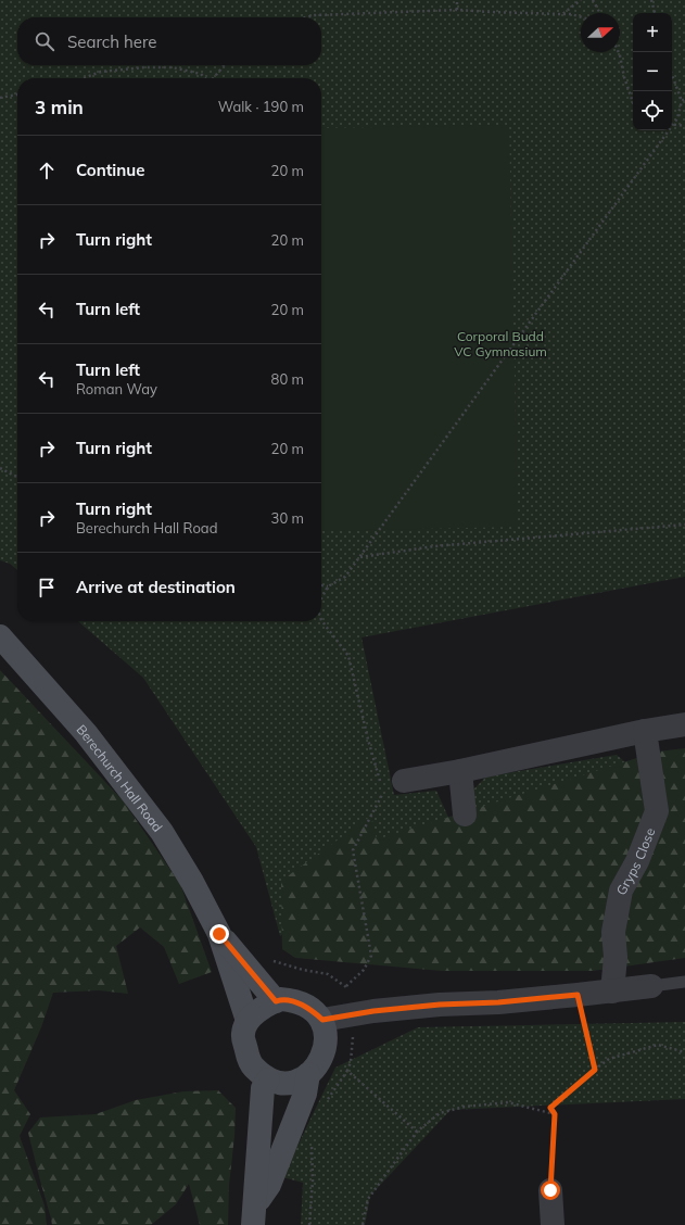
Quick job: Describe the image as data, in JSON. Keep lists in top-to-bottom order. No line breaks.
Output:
{"streets":{"street":["Berechurch Hall Road","Gryps Close"]},"parks":["Corporal Budd VC Gymnasium"],"north":"right","page":{"map_buttons":["+","−"],"search":"Search here","heading":["3 min","Walk · 190 m"],"list":[["Continue","20 m"],["Turn right","20 m"],["Turn left","20 m"],["Turn left","Roman Way","80 m"],["Turn right","20 m"],["Turn right","Berechurch Hall Road","30 m"],"Arrive at destination"]}}
